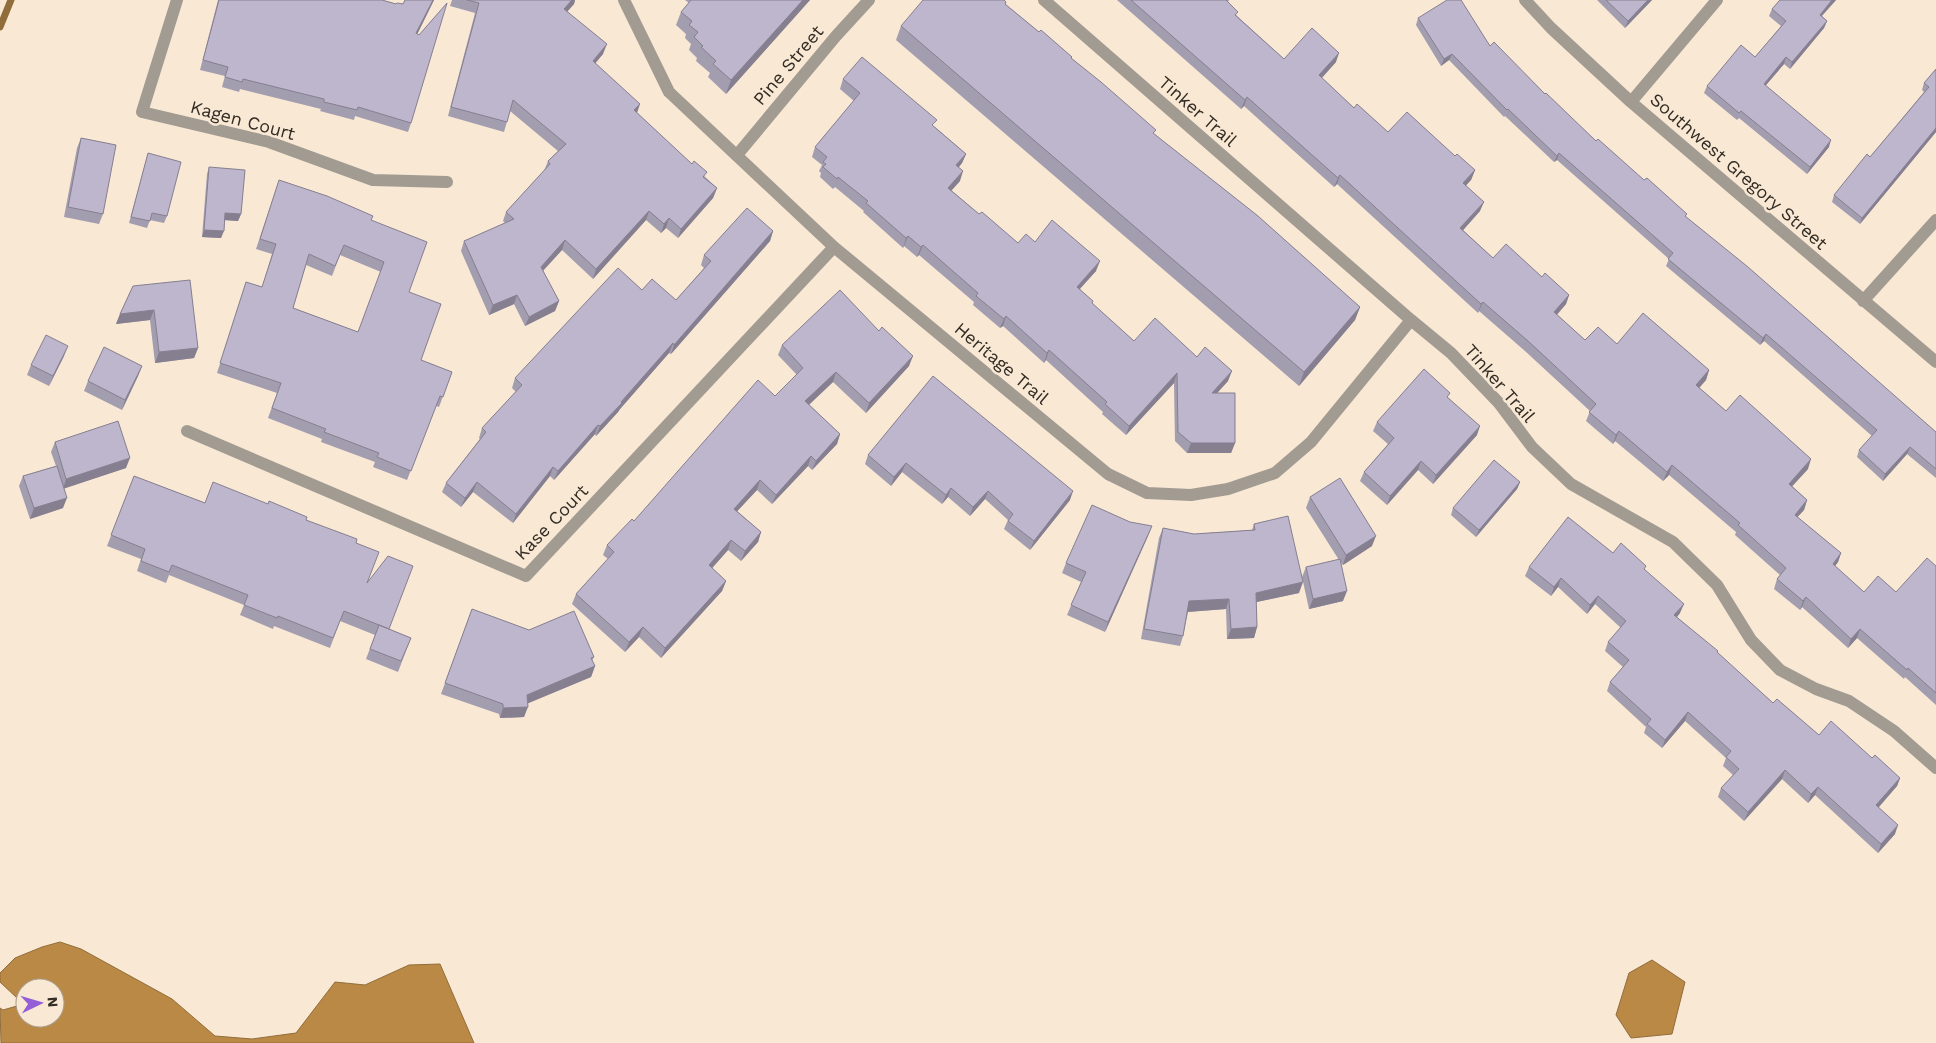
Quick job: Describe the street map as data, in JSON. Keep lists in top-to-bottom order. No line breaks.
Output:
{"streets":{"street":["Pine Street","Tinker Trail","Kagen Court","Southwest Gregory Street","Heritage Trail","Kase Court"]},"crossings":[["Pine Street","Heritage Trail"],["Tinker Trail","Heritage Trail"],["Heritage Trail","Kase Court"]],"north":"right"}
